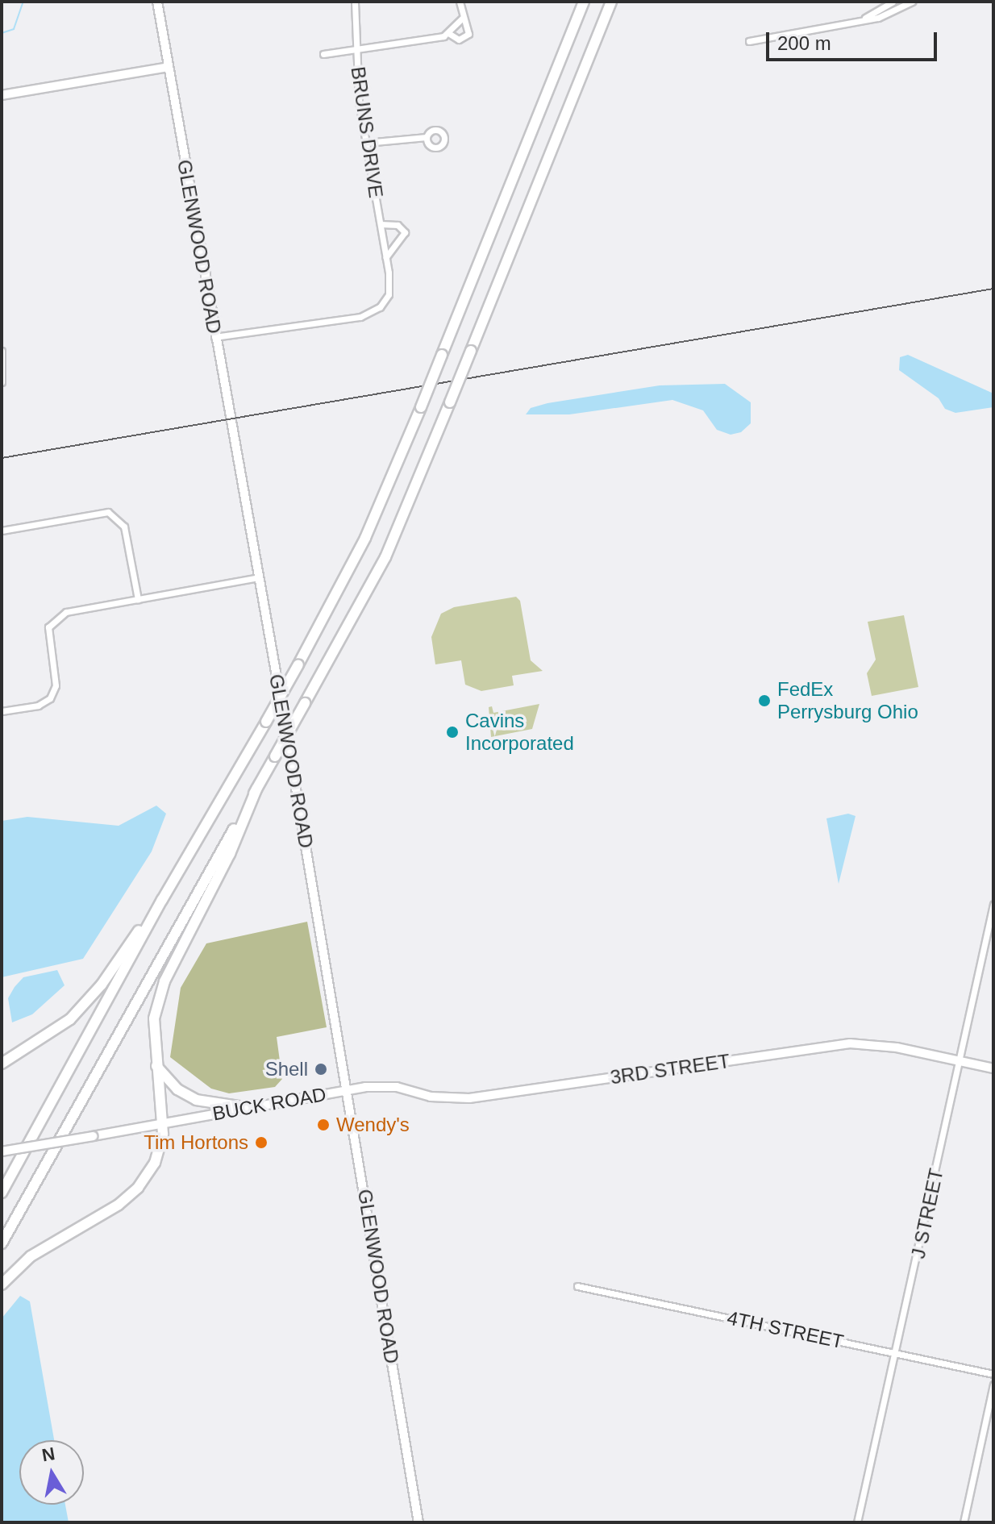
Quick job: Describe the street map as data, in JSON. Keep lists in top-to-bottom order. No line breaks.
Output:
{"streets":{"street":["BRUNS DRIVE","GLENWOOD ROAD","3RD STREET","BUCK ROAD","J STREET","4TH STREET"]},"crossings":[["BRUNS DRIVE","GLENWOOD ROAD"],["GLENWOOD ROAD","3RD STREET"],["GLENWOOD ROAD","BUCK ROAD"],["3RD STREET","BUCK ROAD"],["3RD STREET","J STREET"],["J STREET","4TH STREET"]],"places":["FedEx Perrysburg Ohio","Cavins Incorporated","Shell","Wendy's","Tim Hortons"],"scale_bar":"200 m","north":"top"}
